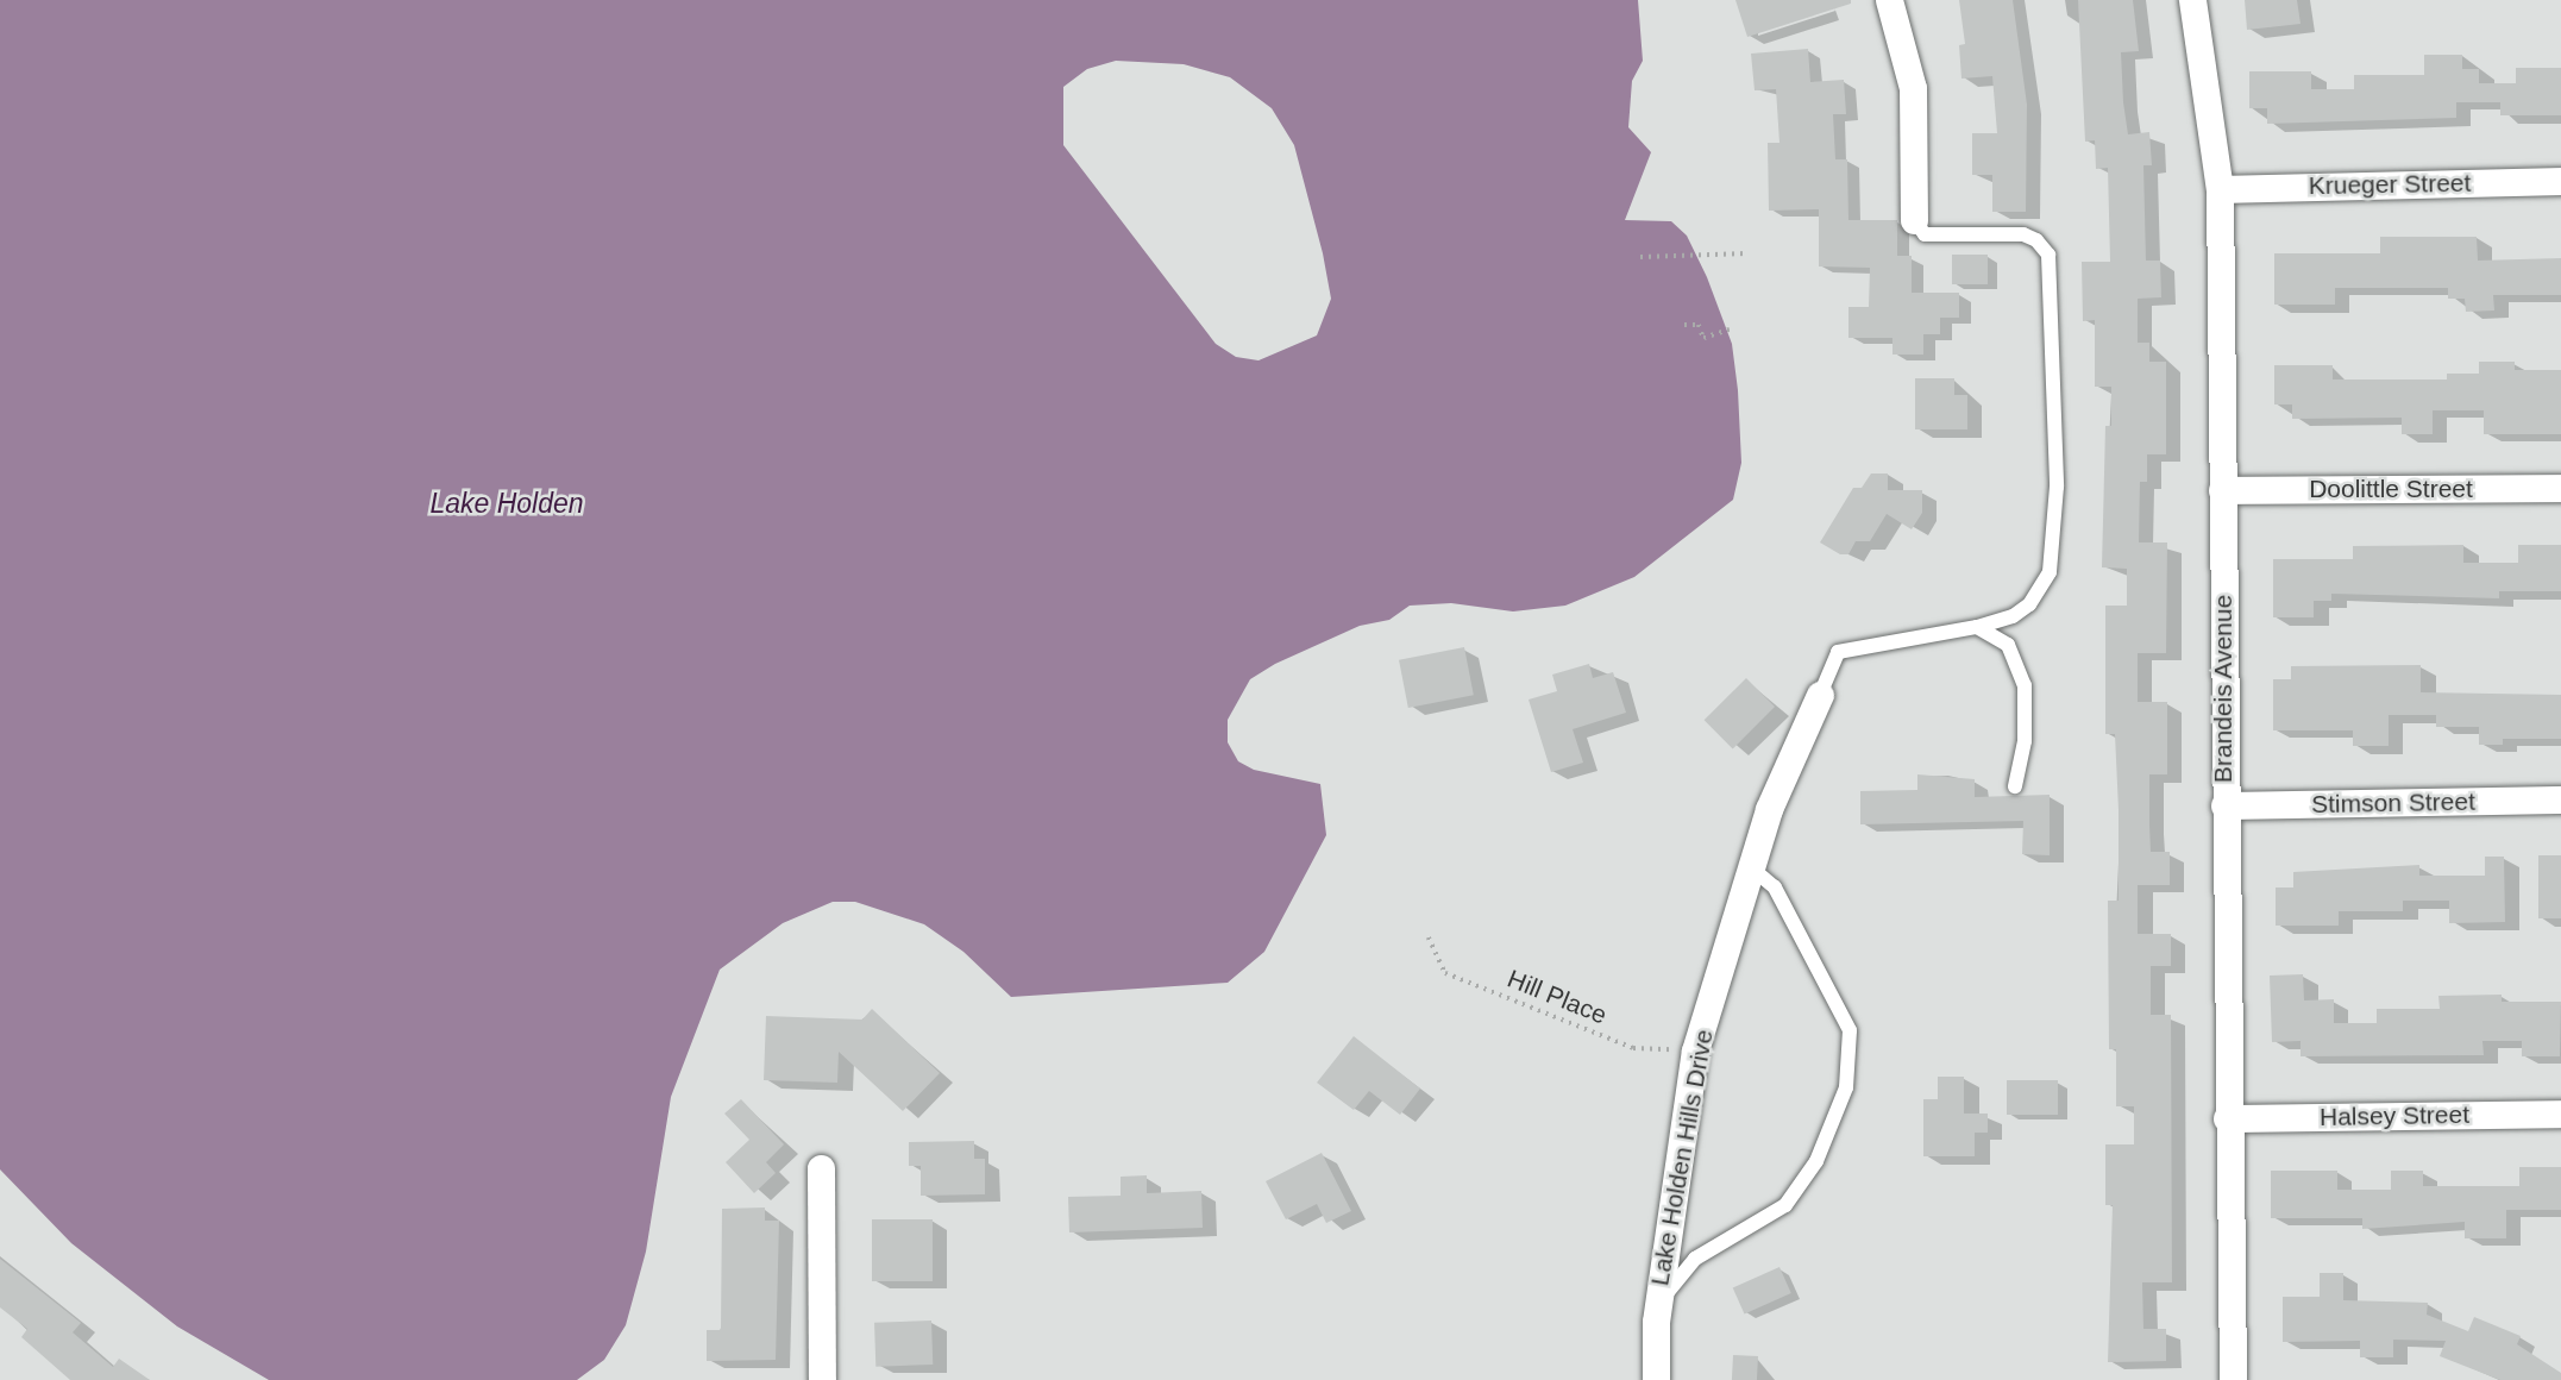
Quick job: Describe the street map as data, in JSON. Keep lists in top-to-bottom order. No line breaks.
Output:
{"streets":{"street":["Krueger Street","Doolittle Street","Brandeis Avenue","Stimson Street","Halsey Street","Lake Holden Hills Drive"],"path":["Hill Place"]},"crossings":[["Krueger Street","Brandeis Avenue"],["Doolittle Street","Brandeis Avenue"],["Brandeis Avenue","Stimson Street"],["Brandeis Avenue","Halsey Street"],["Hill Place","Lake Holden Hills Drive"]],"water":["Lake Holden"]}
